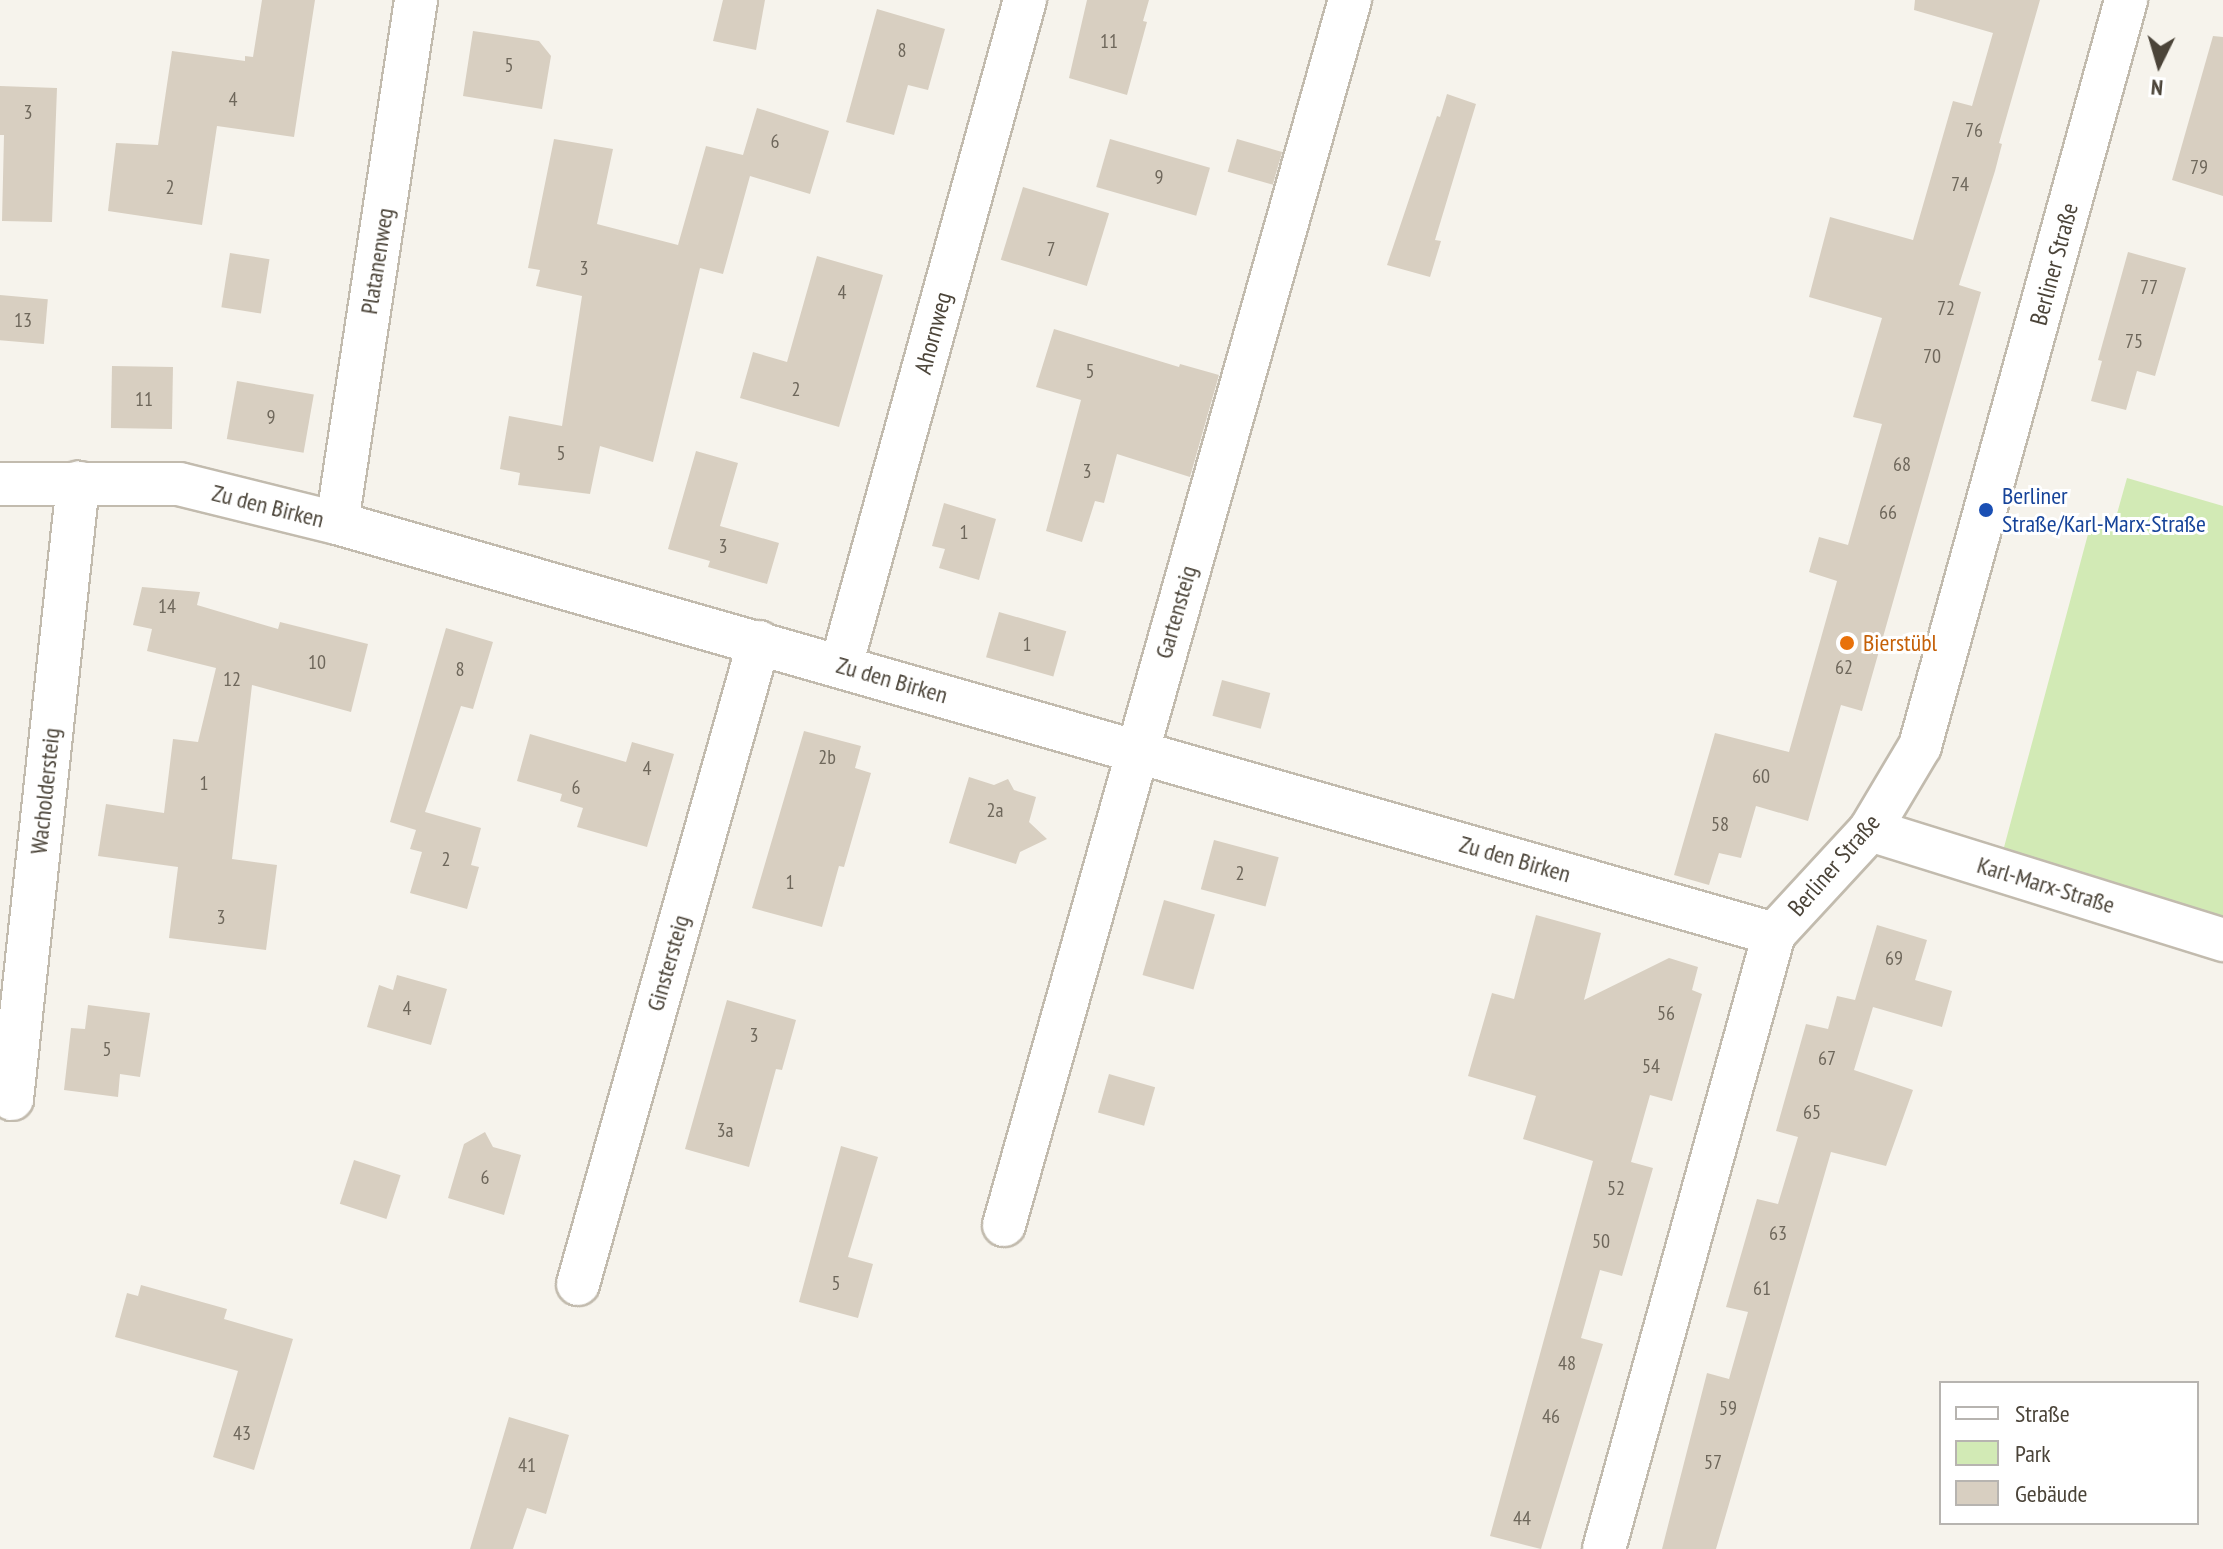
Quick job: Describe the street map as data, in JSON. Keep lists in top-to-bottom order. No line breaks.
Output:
{"streets":{"street":["Platanenweg","Berliner Straße","Ahornweg","Zu den Birken","Gartensteig","Wacholdersteig","Karl-Marx-Straße","Ginstersteig"]},"crossings":[["Platanenweg","Zu den Birken"],["Berliner Straße","Zu den Birken"],["Berliner Straße","Karl-Marx-Straße"],["Ahornweg","Zu den Birken"],["Zu den Birken","Gartensteig"],["Zu den Birken","Wacholdersteig"],["Zu den Birken","Ginstersteig"]],"places":["Berliner Straße/Karl-Marx-Straße","Bierstübl"],"house_numbers":["11","8","5","4","3","76","6","79","9","74","2","7","3","77","4","72","13","75","70","5","2","11","9","5","68","3","66","1","3","14","1","10","62","8","12","2b","4","60","1","6","2a","58","2","2","1","3","69","4","56","3","5","67","54","65","3a","6","52","63","50","5","61","48","59","46","43","57","41","44"],"legend":["Straße","Park","Gebäude"],"north":"bottom"}
